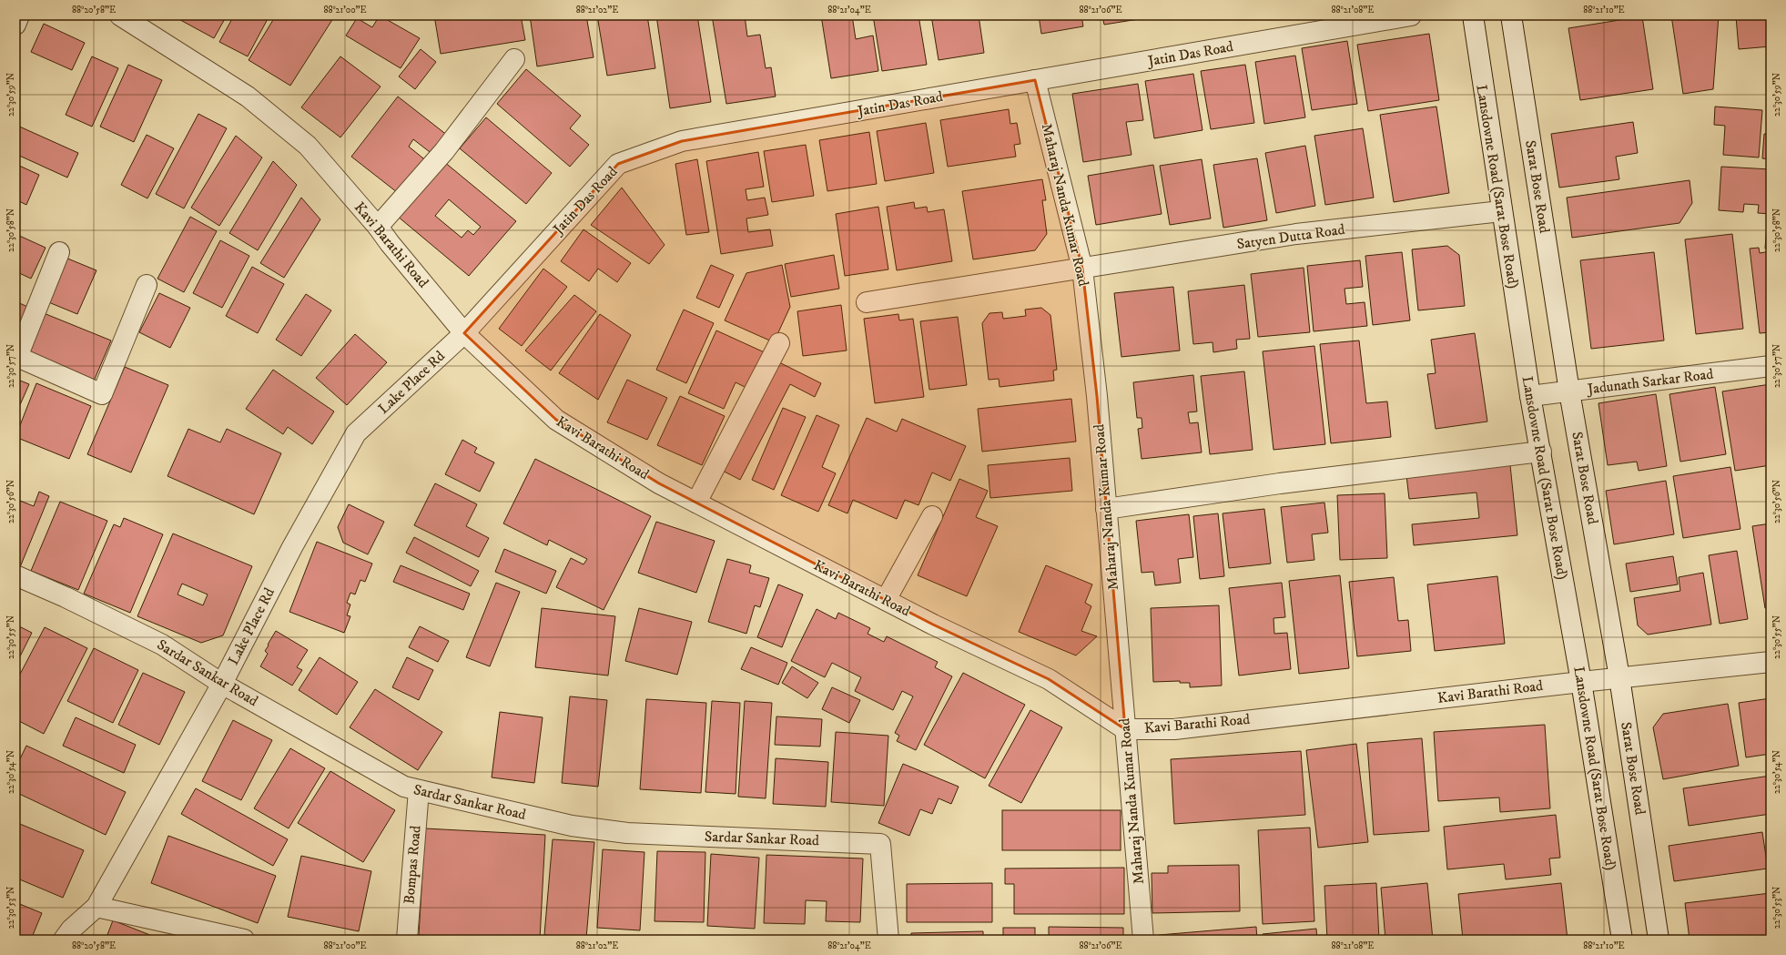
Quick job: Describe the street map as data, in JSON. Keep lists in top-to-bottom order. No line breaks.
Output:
{"streets":{"street":["Jatin Das Road","Lansdowne Road (Sarat Bose Road)","Sarat Bose Road","Maharaj Nanda Kumar Road","Satyen Dutta Road","Kavi Barathi Road","Jadunath Sarkar Road","Lake Place Rd","Sardar Sankar Road","Bompas Road"]},"crossings":[["Jatin Das Road","Maharaj Nanda Kumar Road"],["Jatin Das Road","Kavi Barathi Road"],["Jatin Das Road","Lake Place Rd"],["Lansdowne Road (Sarat Bose Road)","Satyen Dutta Road"],["Lansdowne Road (Sarat Bose Road)","Kavi Barathi Road"],["Lansdowne Road (Sarat Bose Road)","Jadunath Sarkar Road"],["Sarat Bose Road","Kavi Barathi Road"],["Sarat Bose Road","Jadunath Sarkar Road"],["Maharaj Nanda Kumar Road","Satyen Dutta Road"],["Maharaj Nanda Kumar Road","Kavi Barathi Road"],["Kavi Barathi Road","Lake Place Rd"],["Lake Place Rd","Sardar Sankar Road"],["Sardar Sankar Road","Bompas Road"]],"coordinates":["88°20'58\"E","88°21'00\"E","88°21'02\"E","88°21'04\"E","88°21'06\"E","88°21'08\"E","88°21'10\"E","22°30'59\"N","22°30'58\"N","22°30'57\"N","22°30'56\"N","22°30'55\"N","22°30'54\"N","22°30'53\"N"]}
